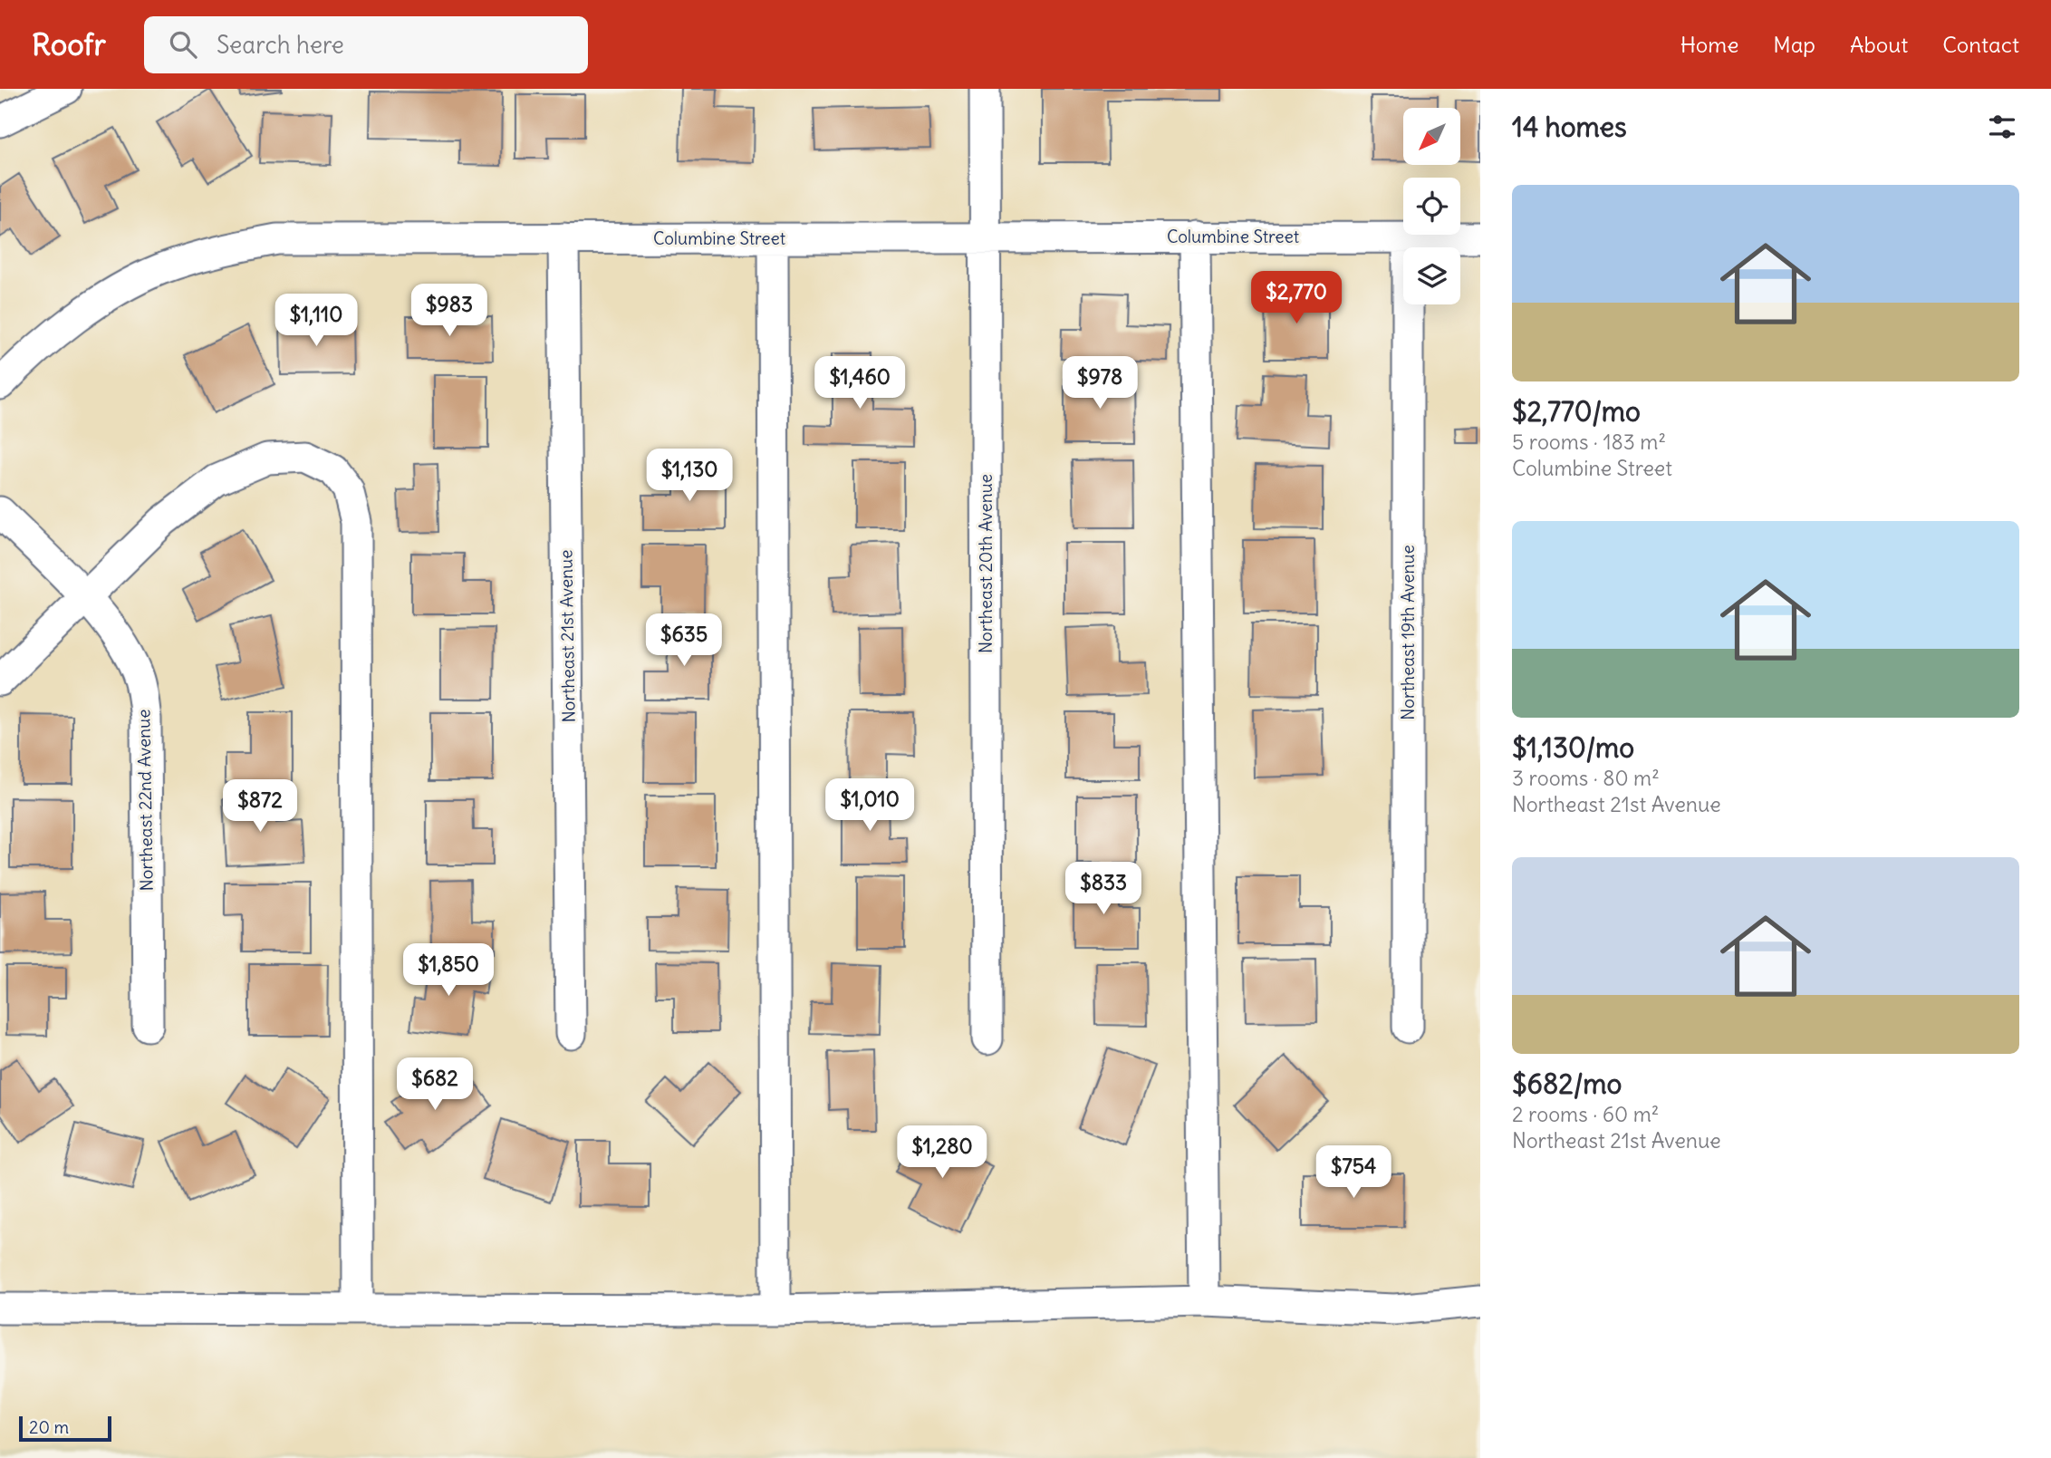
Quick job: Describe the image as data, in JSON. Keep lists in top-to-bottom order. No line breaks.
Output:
{"streets":{"street":["Columbine Street","Northeast 20th Avenue","Northeast 19th Avenue","Northeast 21st Avenue","Northeast 22nd Avenue"]},"crossings":[["Columbine Street","Northeast 20th Avenue"],["Columbine Street","Northeast 19th Avenue"],["Columbine Street","Northeast 21st Avenue"]],"scale_bar":"20 m","north":"bottom left","page":{"header":"Roofr","search":"Search here","nav":["Home","Map","About","Contact"],"heading":"14 homes","list":[{"name":"$2,770/mo","note":"5 rooms · 183 m² · Columbine Street"},{"name":"$1,130/mo","note":"3 rooms · 80 m² · Northeast 21st Avenue"},{"name":"$682/mo","note":"2 rooms · 60 m² · Northeast 21st Avenue"}],"price":["$2,770","$983","$1,110","$1,460","$978","$1,130","$635","$1,010","$872","$833","$1,850","$682","$1,280","$754"],"scale":"20 m"}}
